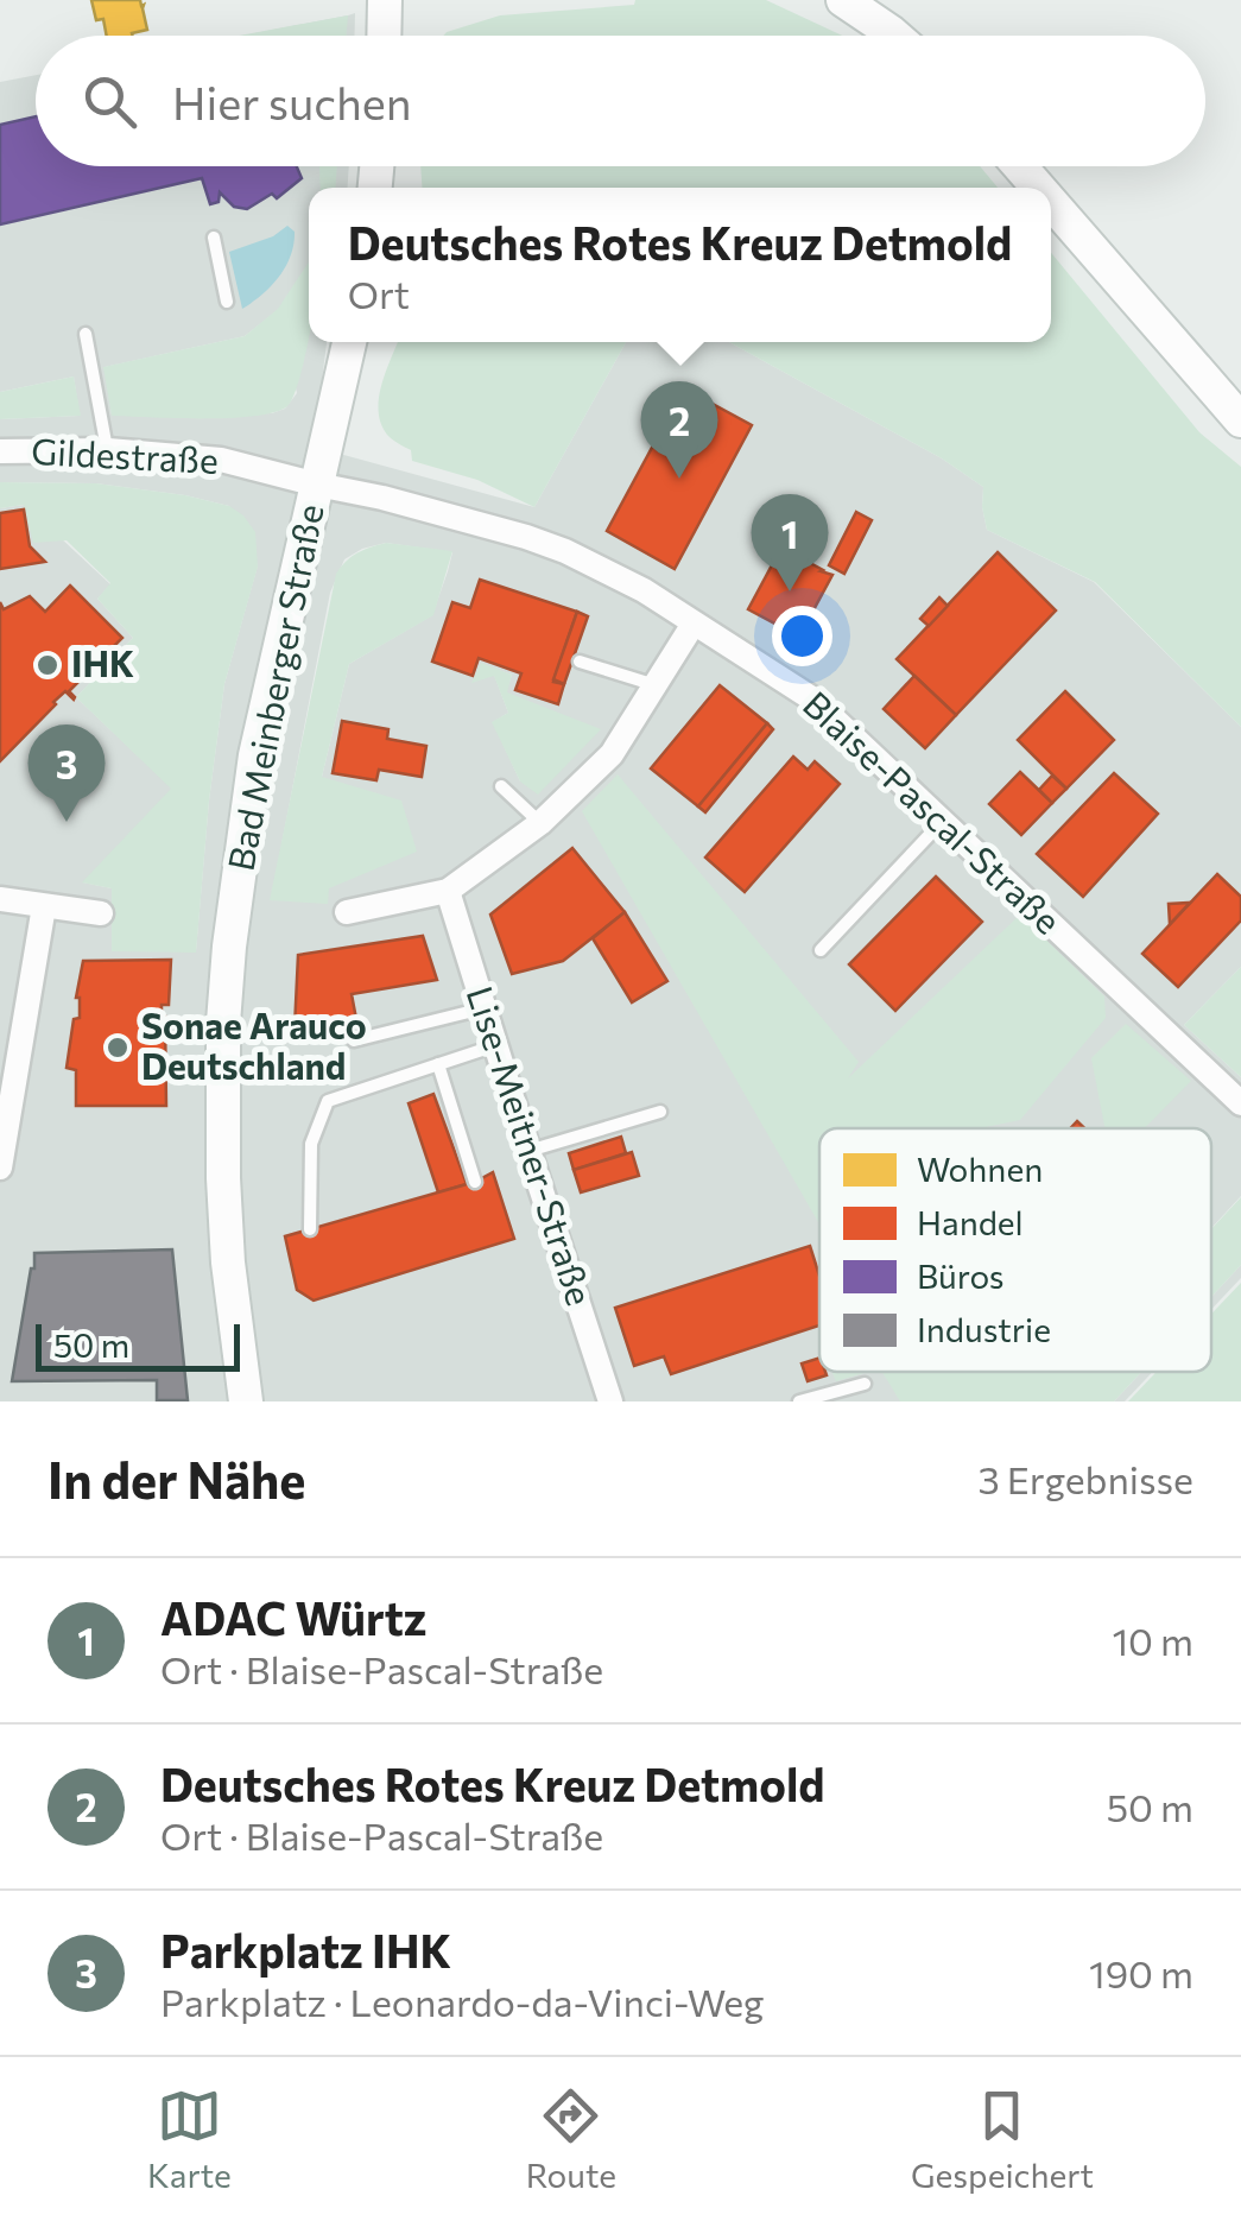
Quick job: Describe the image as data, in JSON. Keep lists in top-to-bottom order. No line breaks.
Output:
{"streets":{"main road":["Bad Meinberger Straße"],"street":["Gildestraße","Blaise-Pascal-Straße","Lise-Meitner-Straße"]},"crossings":[["Gildestraße","Bad Meinberger Straße"],["Gildestraße","Blaise-Pascal-Straße"],["Bad Meinberger Straße","Blaise-Pascal-Straße"]],"places":["IHK","Sonae Arauco Deutschland"],"legend":["Wohnen","Handel","Büros","Industrie"],"scale_bar":"50 m","page":{"search":"Hier suchen","popup":["Deutsches Rotes Kreuz Detmold","Ort"],"pins":["2","1","3"],"scale":"50 m","heading":["In der Nähe","3 Ergebnisse"],"list":[{"mark":"1","name":"ADAC Würtz","note":"Ort · Blaise-Pascal-Straße","value":"10 m"},{"mark":"2","name":"Deutsches Rotes Kreuz Detmold","note":"Ort · Blaise-Pascal-Straße","value":"50 m"},{"mark":"3","name":"Parkplatz IHK","note":"Parkplatz · Leonardo-da-Vinci-Weg","value":"190 m"}],"nav":["Karte","Route","Gespeichert"]}}
